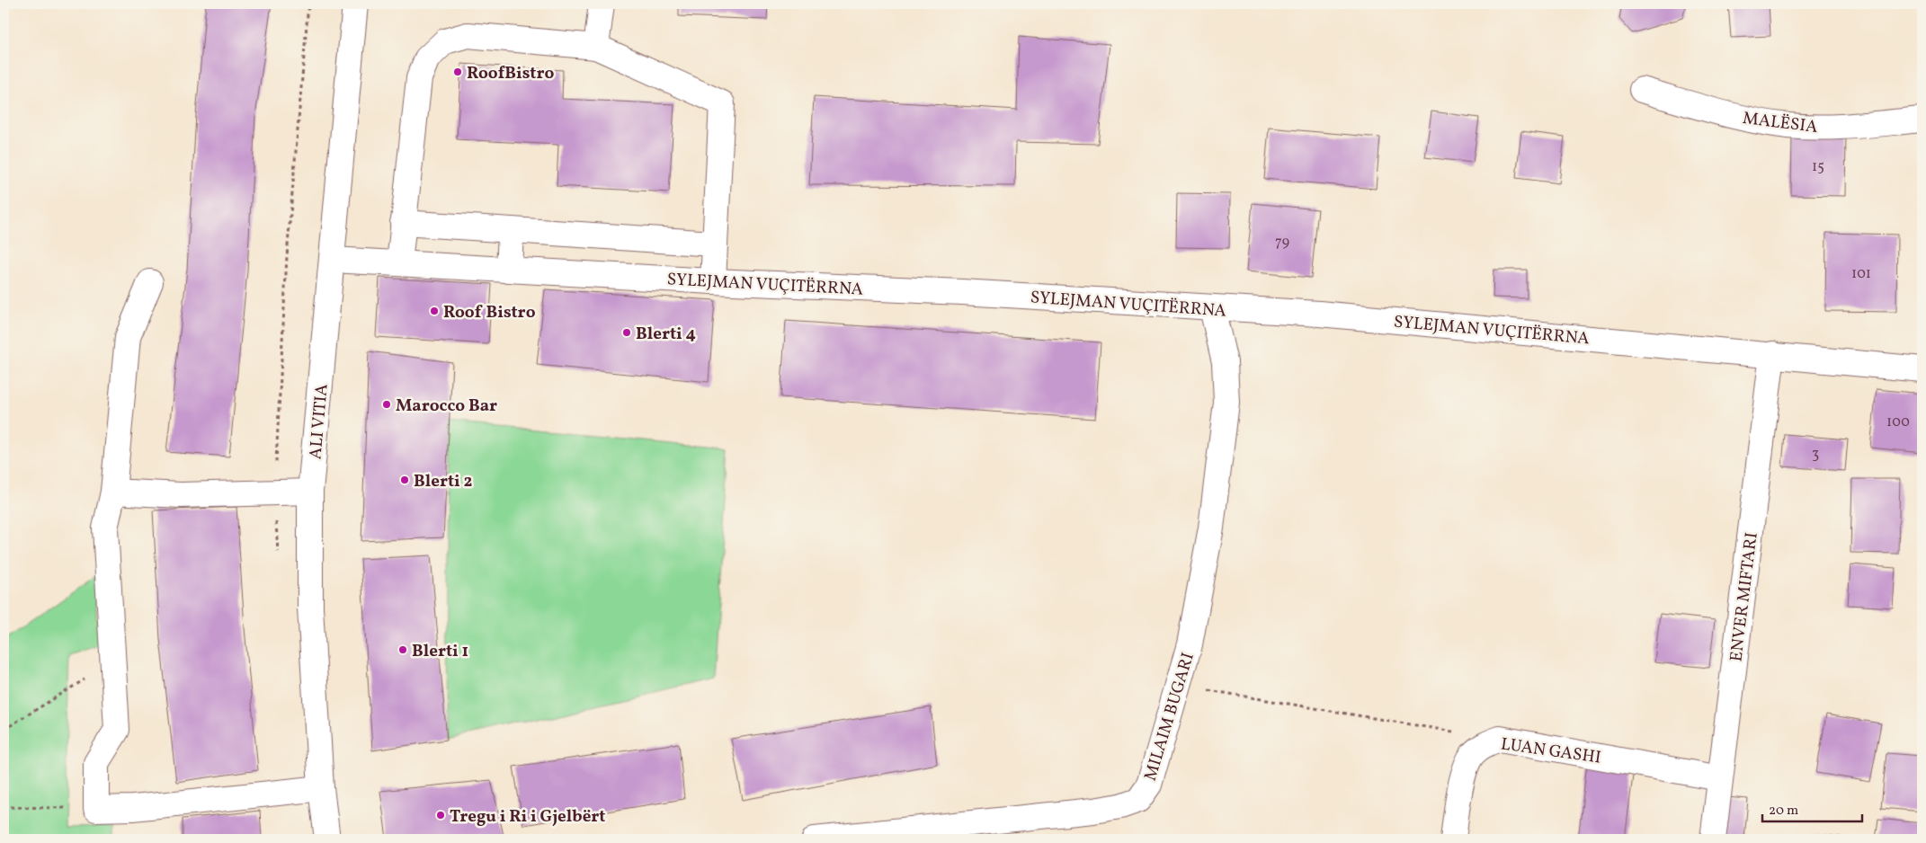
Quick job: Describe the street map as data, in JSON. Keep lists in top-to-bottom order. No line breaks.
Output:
{"streets":{"street":["MALËSIA","SYLEJMAN VUÇITËRRNA","ALI VITIA","ENVER MIFTARI","MILAIM BUGARI","LUAN GASHI"]},"crossings":[["SYLEJMAN VUÇITËRRNA","ALI VITIA"],["SYLEJMAN VUÇITËRRNA","ENVER MIFTARI"],["SYLEJMAN VUÇITËRRNA","MILAIM BUGARI"],["ENVER MIFTARI","LUAN GASHI"]],"places":["RoofBistro","Roof Bistro","Blerti 4","Marocco Bar","Blerti 2","Blerti 1","Tregu i Ri i Gjelbërt"],"house_numbers":["15","79","101","100","3"],"scale_bar":"20 m"}
